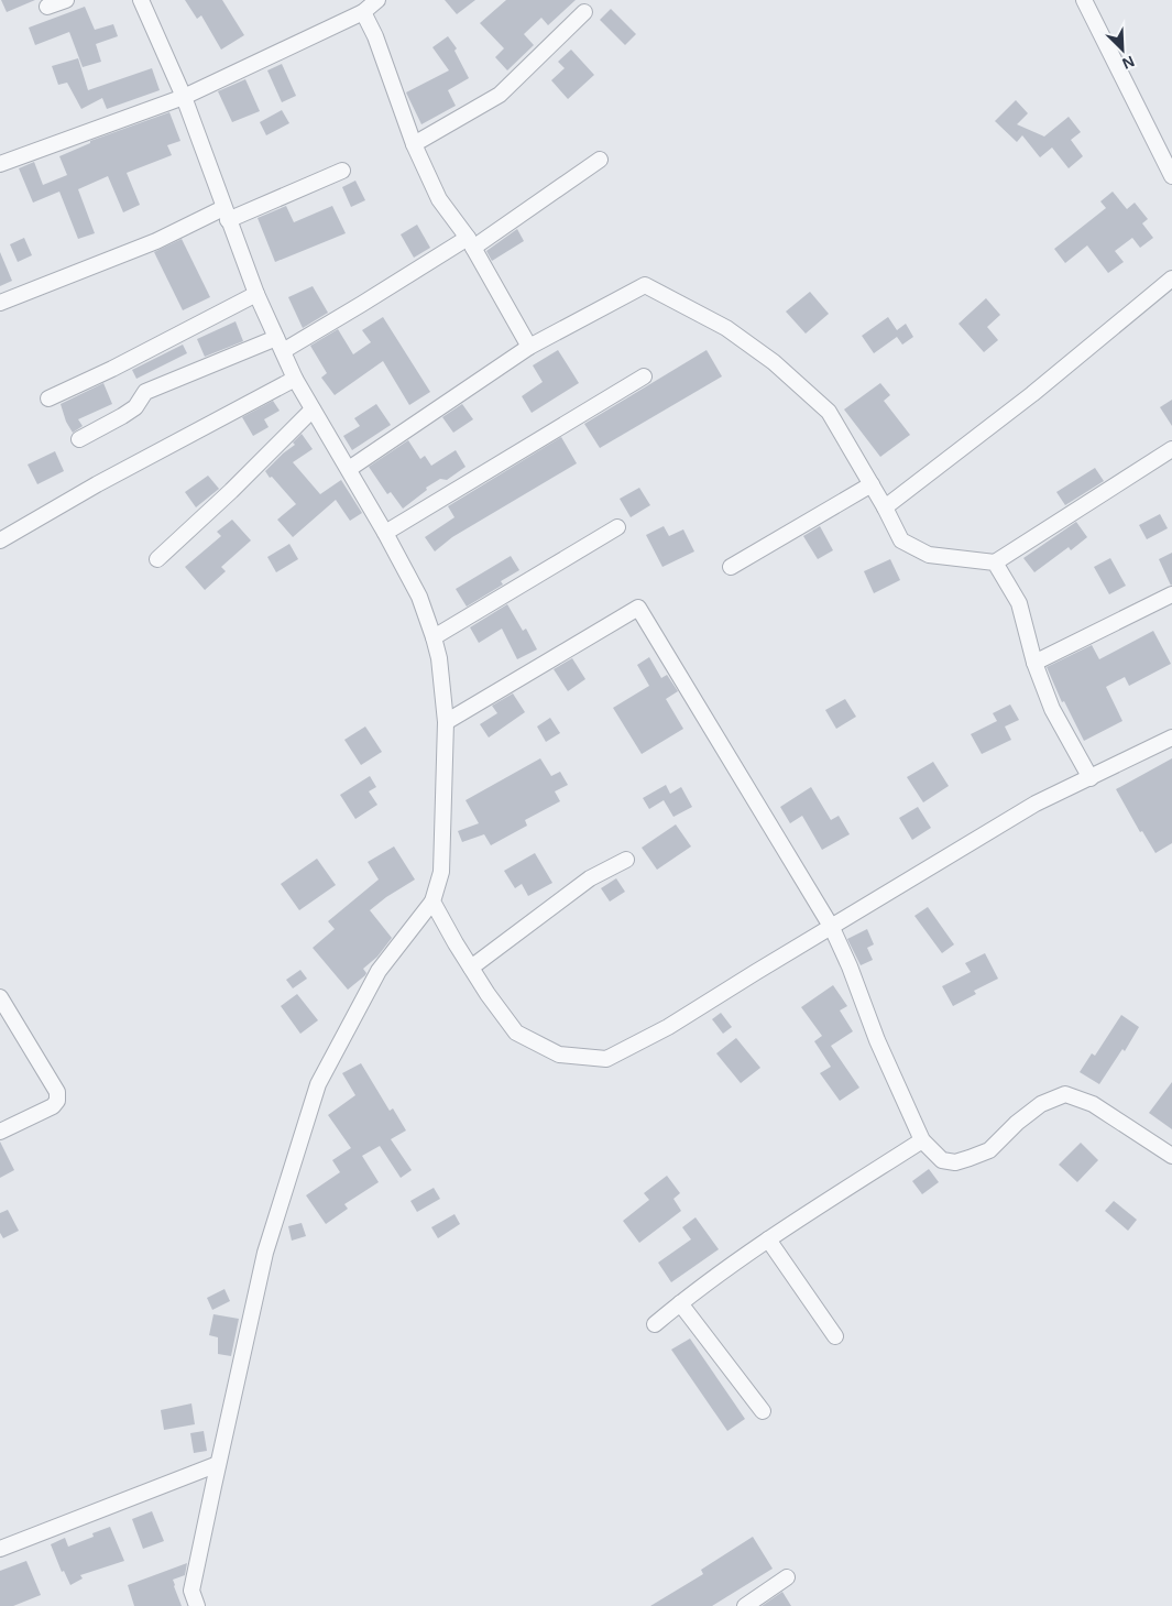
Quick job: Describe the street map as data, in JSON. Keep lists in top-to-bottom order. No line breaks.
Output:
{"north":"bottom right"}
